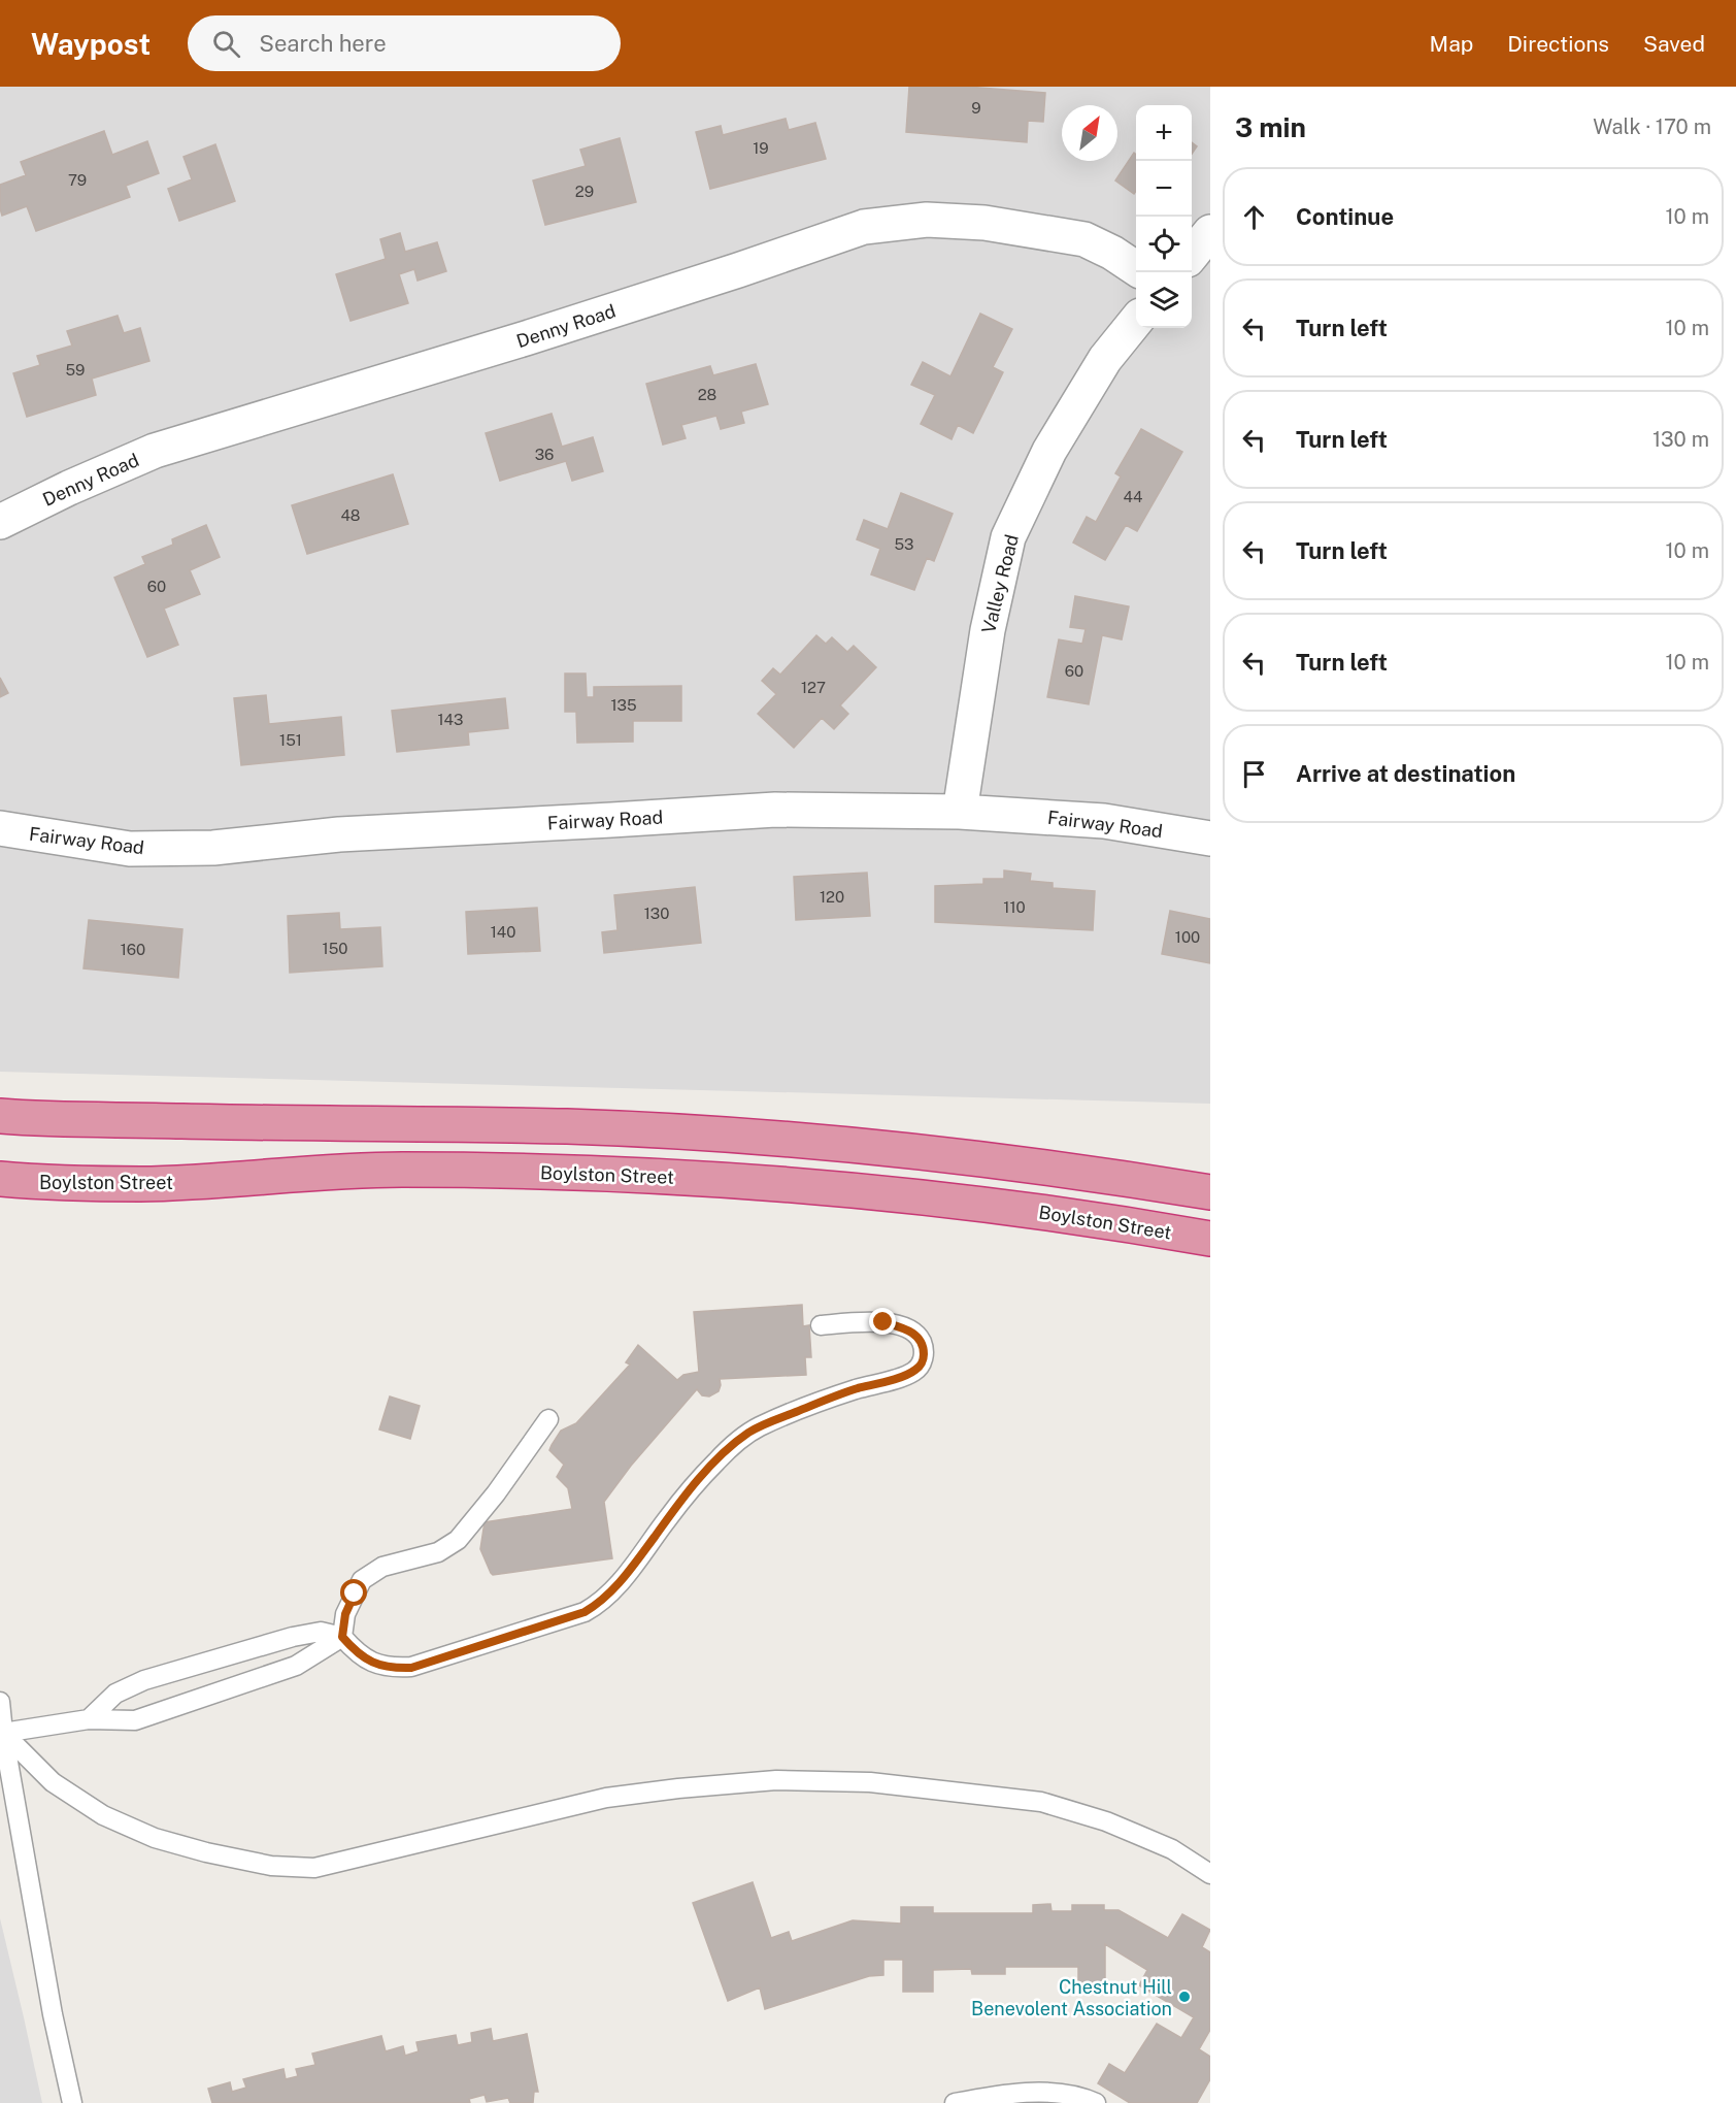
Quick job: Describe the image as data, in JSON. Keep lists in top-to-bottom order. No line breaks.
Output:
{"streets":{"highway":["Boylston Street"],"street":["Denny Road","Valley Road","Fairway Road"]},"crossings":[["Valley Road","Fairway Road"]],"places":["Chestnut Hill Benevolent Association"],"house_numbers":["9","19","79","29","59","28","36","44","48","53","60","60","127","135","143","151","120","110","130","140","100","150","160"],"north":"top right","page":{"header":"Waypost","search":"Search here","nav":["Map","Directions","Saved"],"heading":["3 min","Walk · 170 m"],"map_buttons":["+","−"],"list":[["Continue","10 m"],["Turn left","10 m"],["Turn left","130 m"],["Turn left","10 m"],["Turn left","10 m"],"Arrive at destination"]}}
